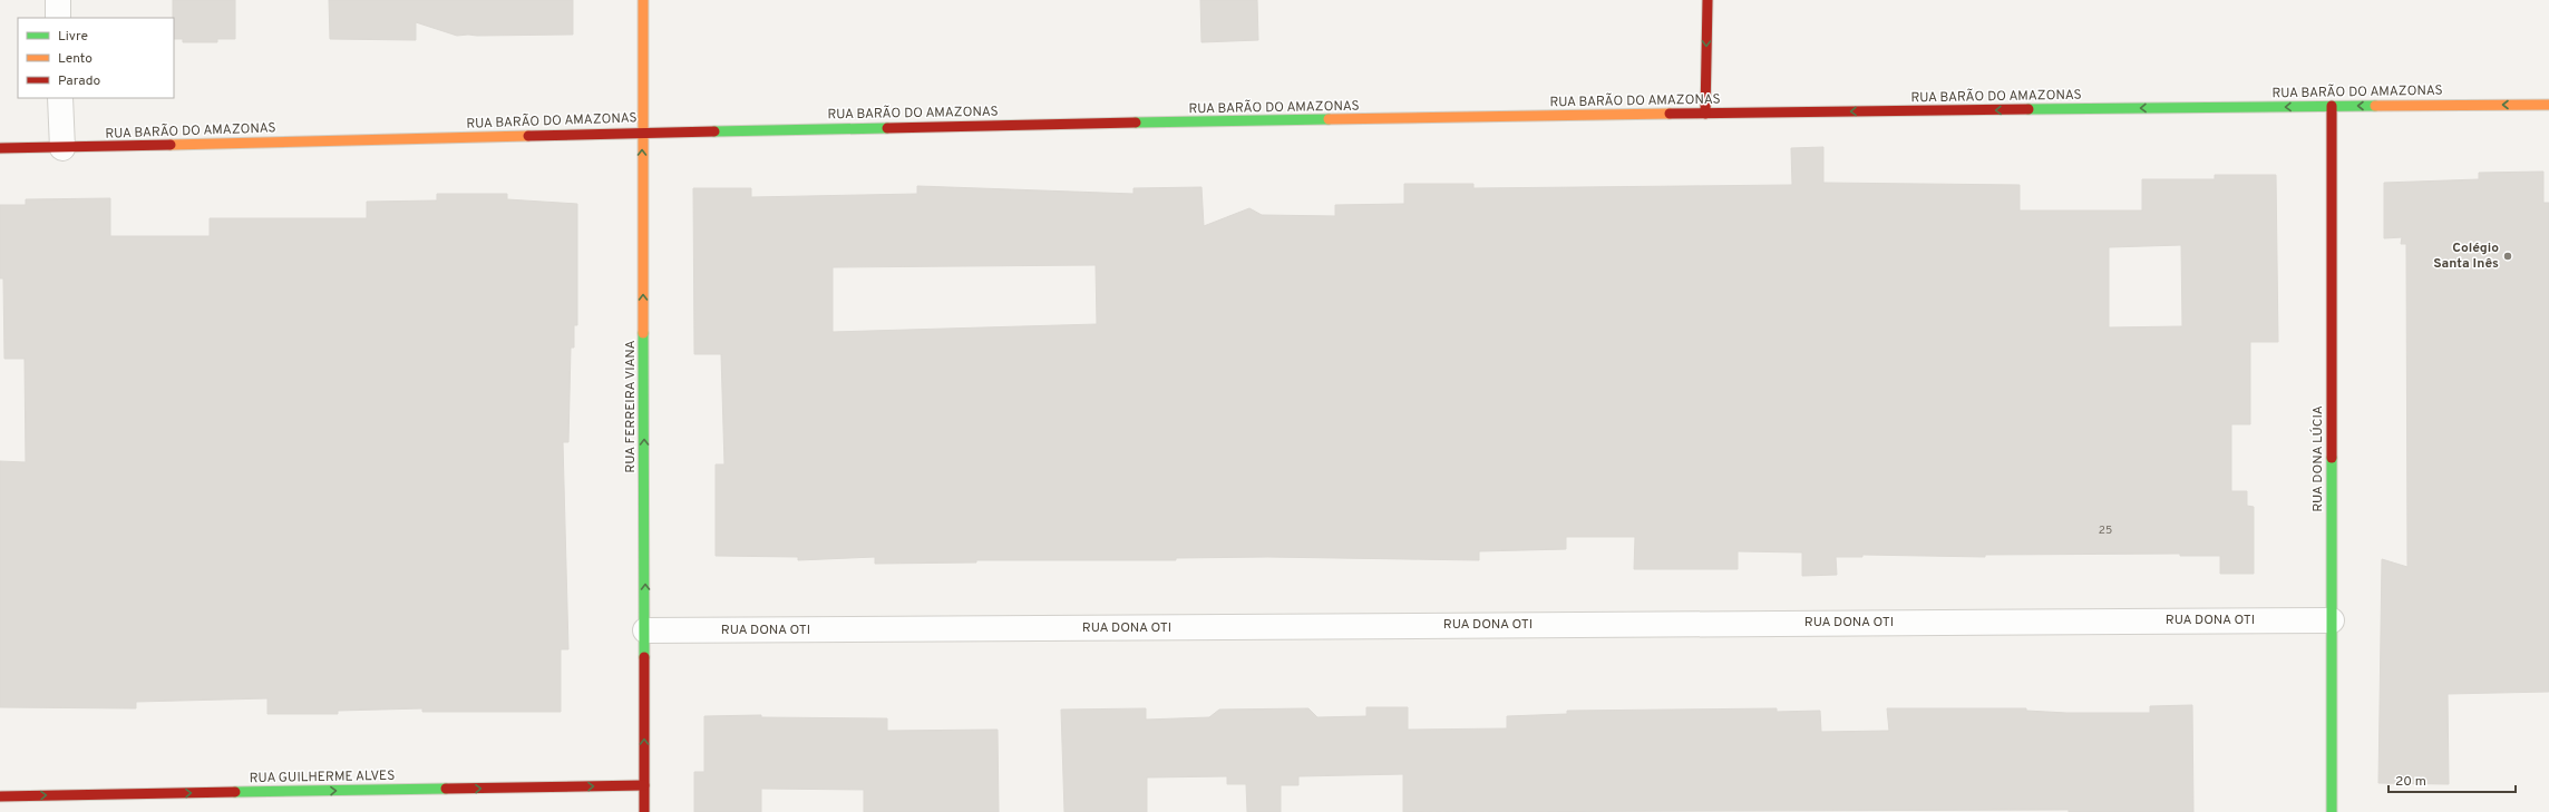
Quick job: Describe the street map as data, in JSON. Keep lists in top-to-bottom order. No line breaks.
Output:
{"streets":{"street":["RUA BARÃO DO AMAZONAS","RUA FERREIRA VIANA","RUA DONA LÚCIA","RUA DONA OTI","RUA GUILHERME ALVES"]},"crossings":[["RUA BARÃO DO AMAZONAS","RUA FERREIRA VIANA"],["RUA BARÃO DO AMAZONAS","RUA DONA LÚCIA"],["RUA FERREIRA VIANA","RUA DONA OTI"],["RUA FERREIRA VIANA","RUA GUILHERME ALVES"],["RUA DONA LÚCIA","RUA DONA OTI"]],"one_way":["RUA FERREIRA VIANA","RUA GUILHERME ALVES"],"places":["Colégio Santa Inês"],"house_numbers":["25"],"legend":["Livre","Lento","Parado"],"scale_bar":"20 m"}
